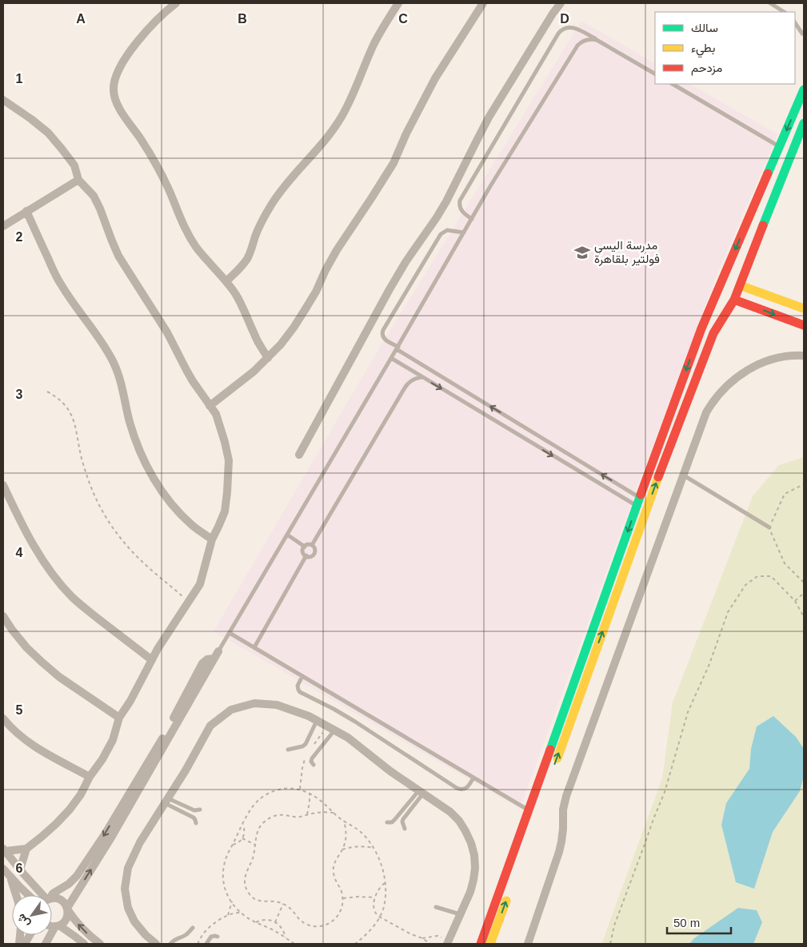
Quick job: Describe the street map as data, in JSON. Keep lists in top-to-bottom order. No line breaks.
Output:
{"places":{"school or university":["مدرسة اليسي فولتير بلقاهرة"]},"legend":["سالك","بطيء","مزدحم"],"scale_bar":"50 m","north":"bottom left","grid":{"columns":["A","B","C","D"],"rows":["1","2","3","4","5","6"]}}
